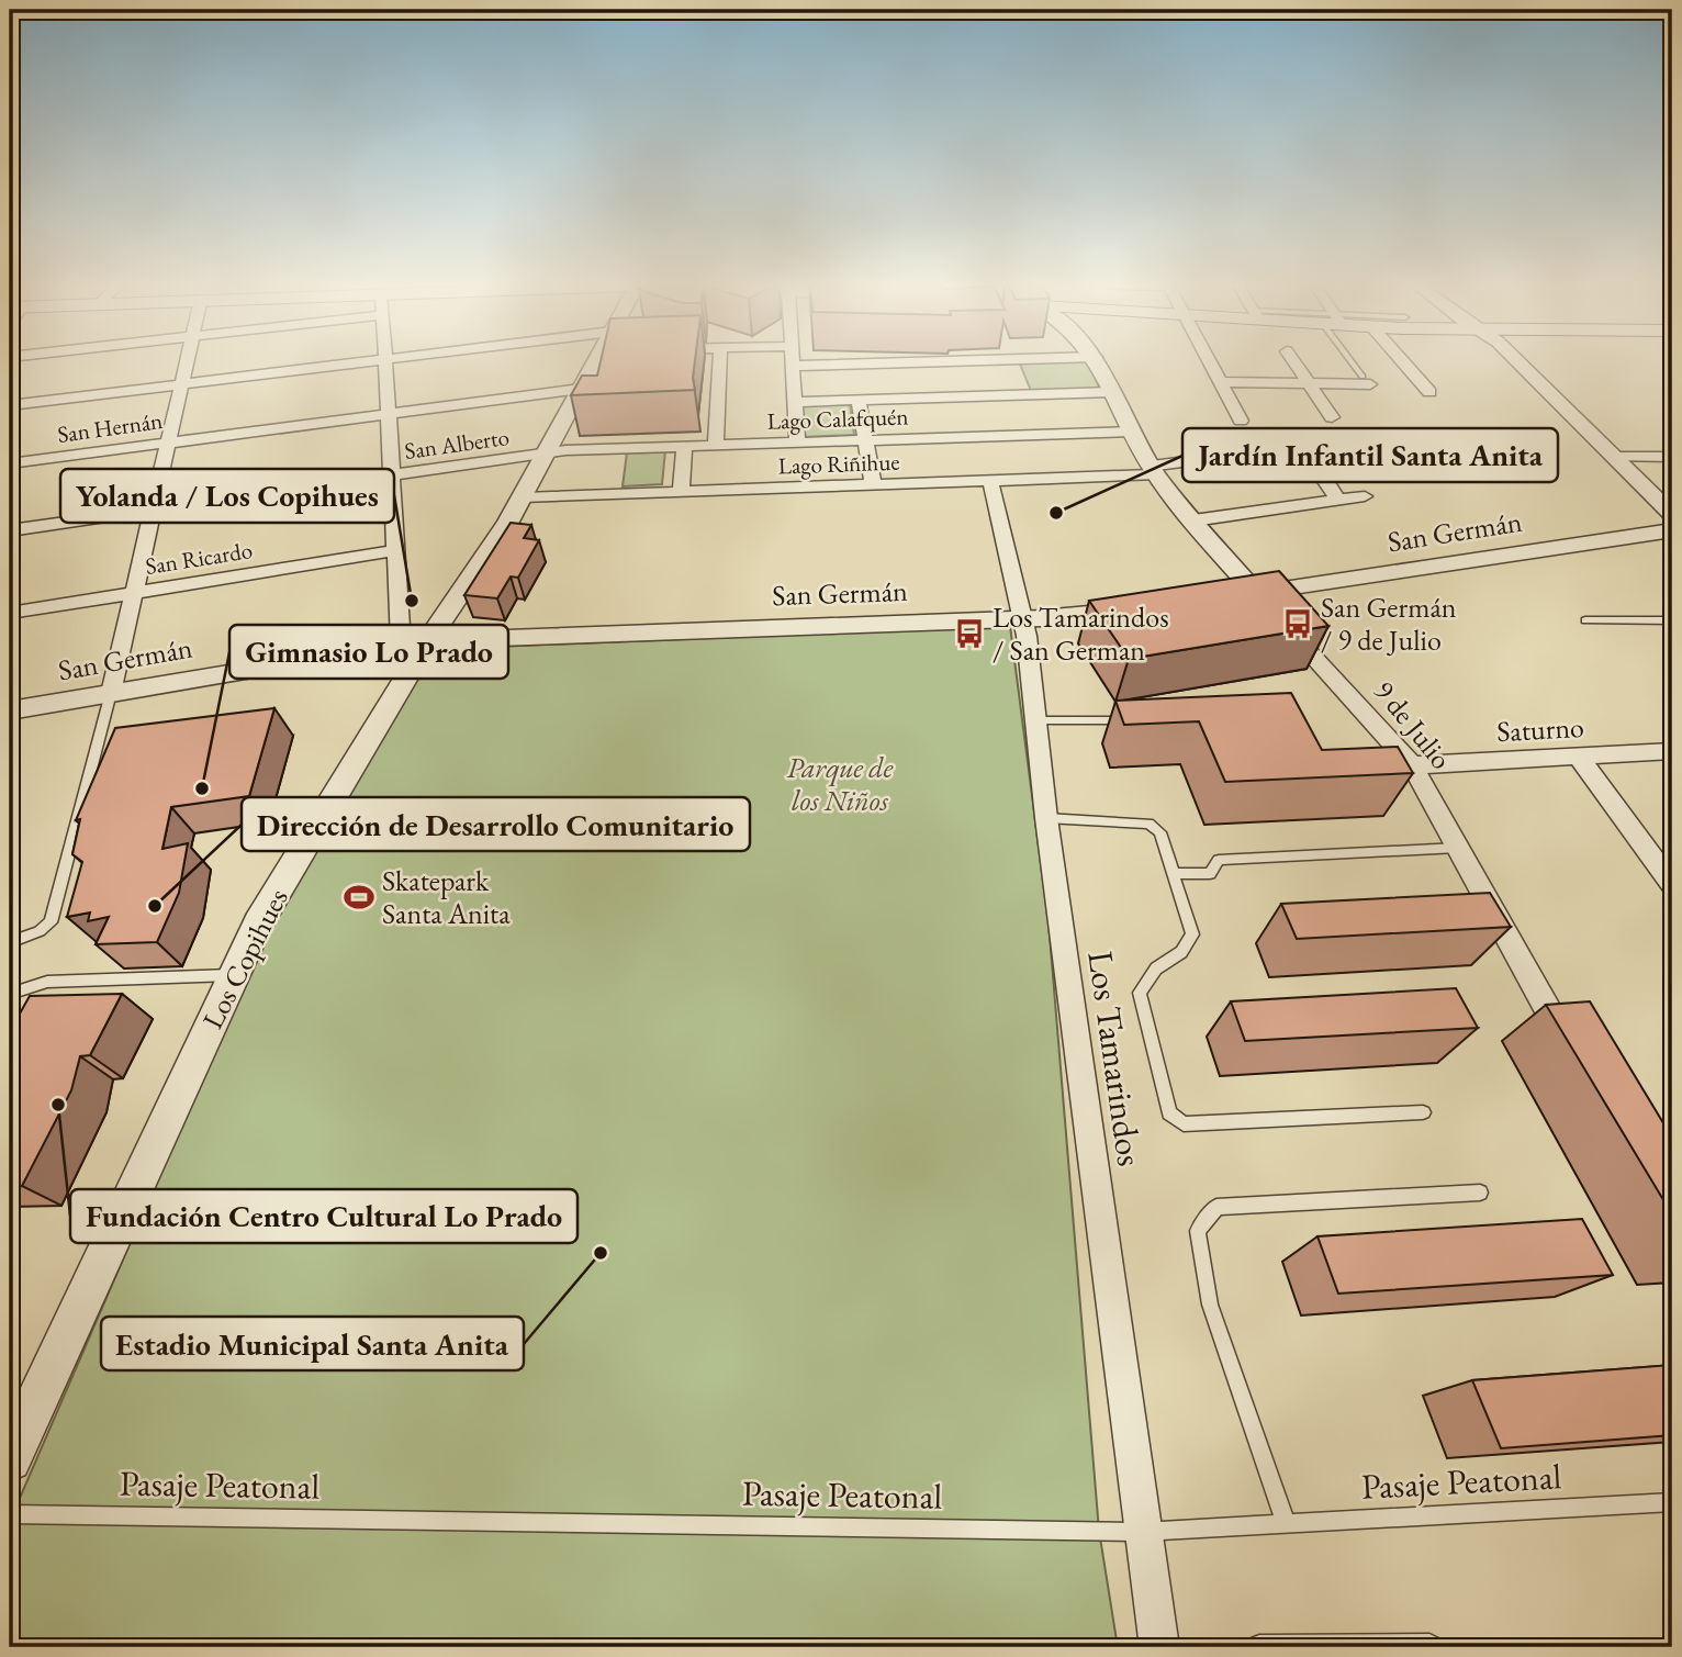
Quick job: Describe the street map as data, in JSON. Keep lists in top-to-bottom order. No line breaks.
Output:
{"streets":{"street":["Lago Calafquén","San Hernán","San Alberto","Lago Riñihue","San Germán","San Ricardo","9 de Julio","Saturno","Los Copihues","Los Tamarindos"],"lane":["Pasaje Peatonal"]},"crossings":[["Lago Calafquén","San Alberto"],["Lago Calafquén","9 de Julio"],["Lago Calafquén","Los Copihues"],["San Hernán","Los Copihues"],["San Alberto","Los Copihues"],["Lago Riñihue","9 de Julio"],["Lago Riñihue","Los Copihues"],["Lago Riñihue","Los Tamarindos"],["San Germán","9 de Julio"],["San Germán","Los Copihues"],["San Germán","Los Tamarindos"],["9 de Julio","Saturno"],["Los Tamarindos","Pasaje Peatonal"]],"parks":["Parque de los Niños"],"places":{"other":["Jardín Infantil Santa Anita","Yolanda / Los Copihues","Gimnasio Lo Prado","Dirección de Desarrollo Comunitario","Fundación Centro Cultural Lo Prado","Estadio Municipal Santa Anita"],"bus stop":["San Germán / 9 de Julio","Los Tamarindos / San German"],"sports":["Skatepark Santa Anita"]}}
